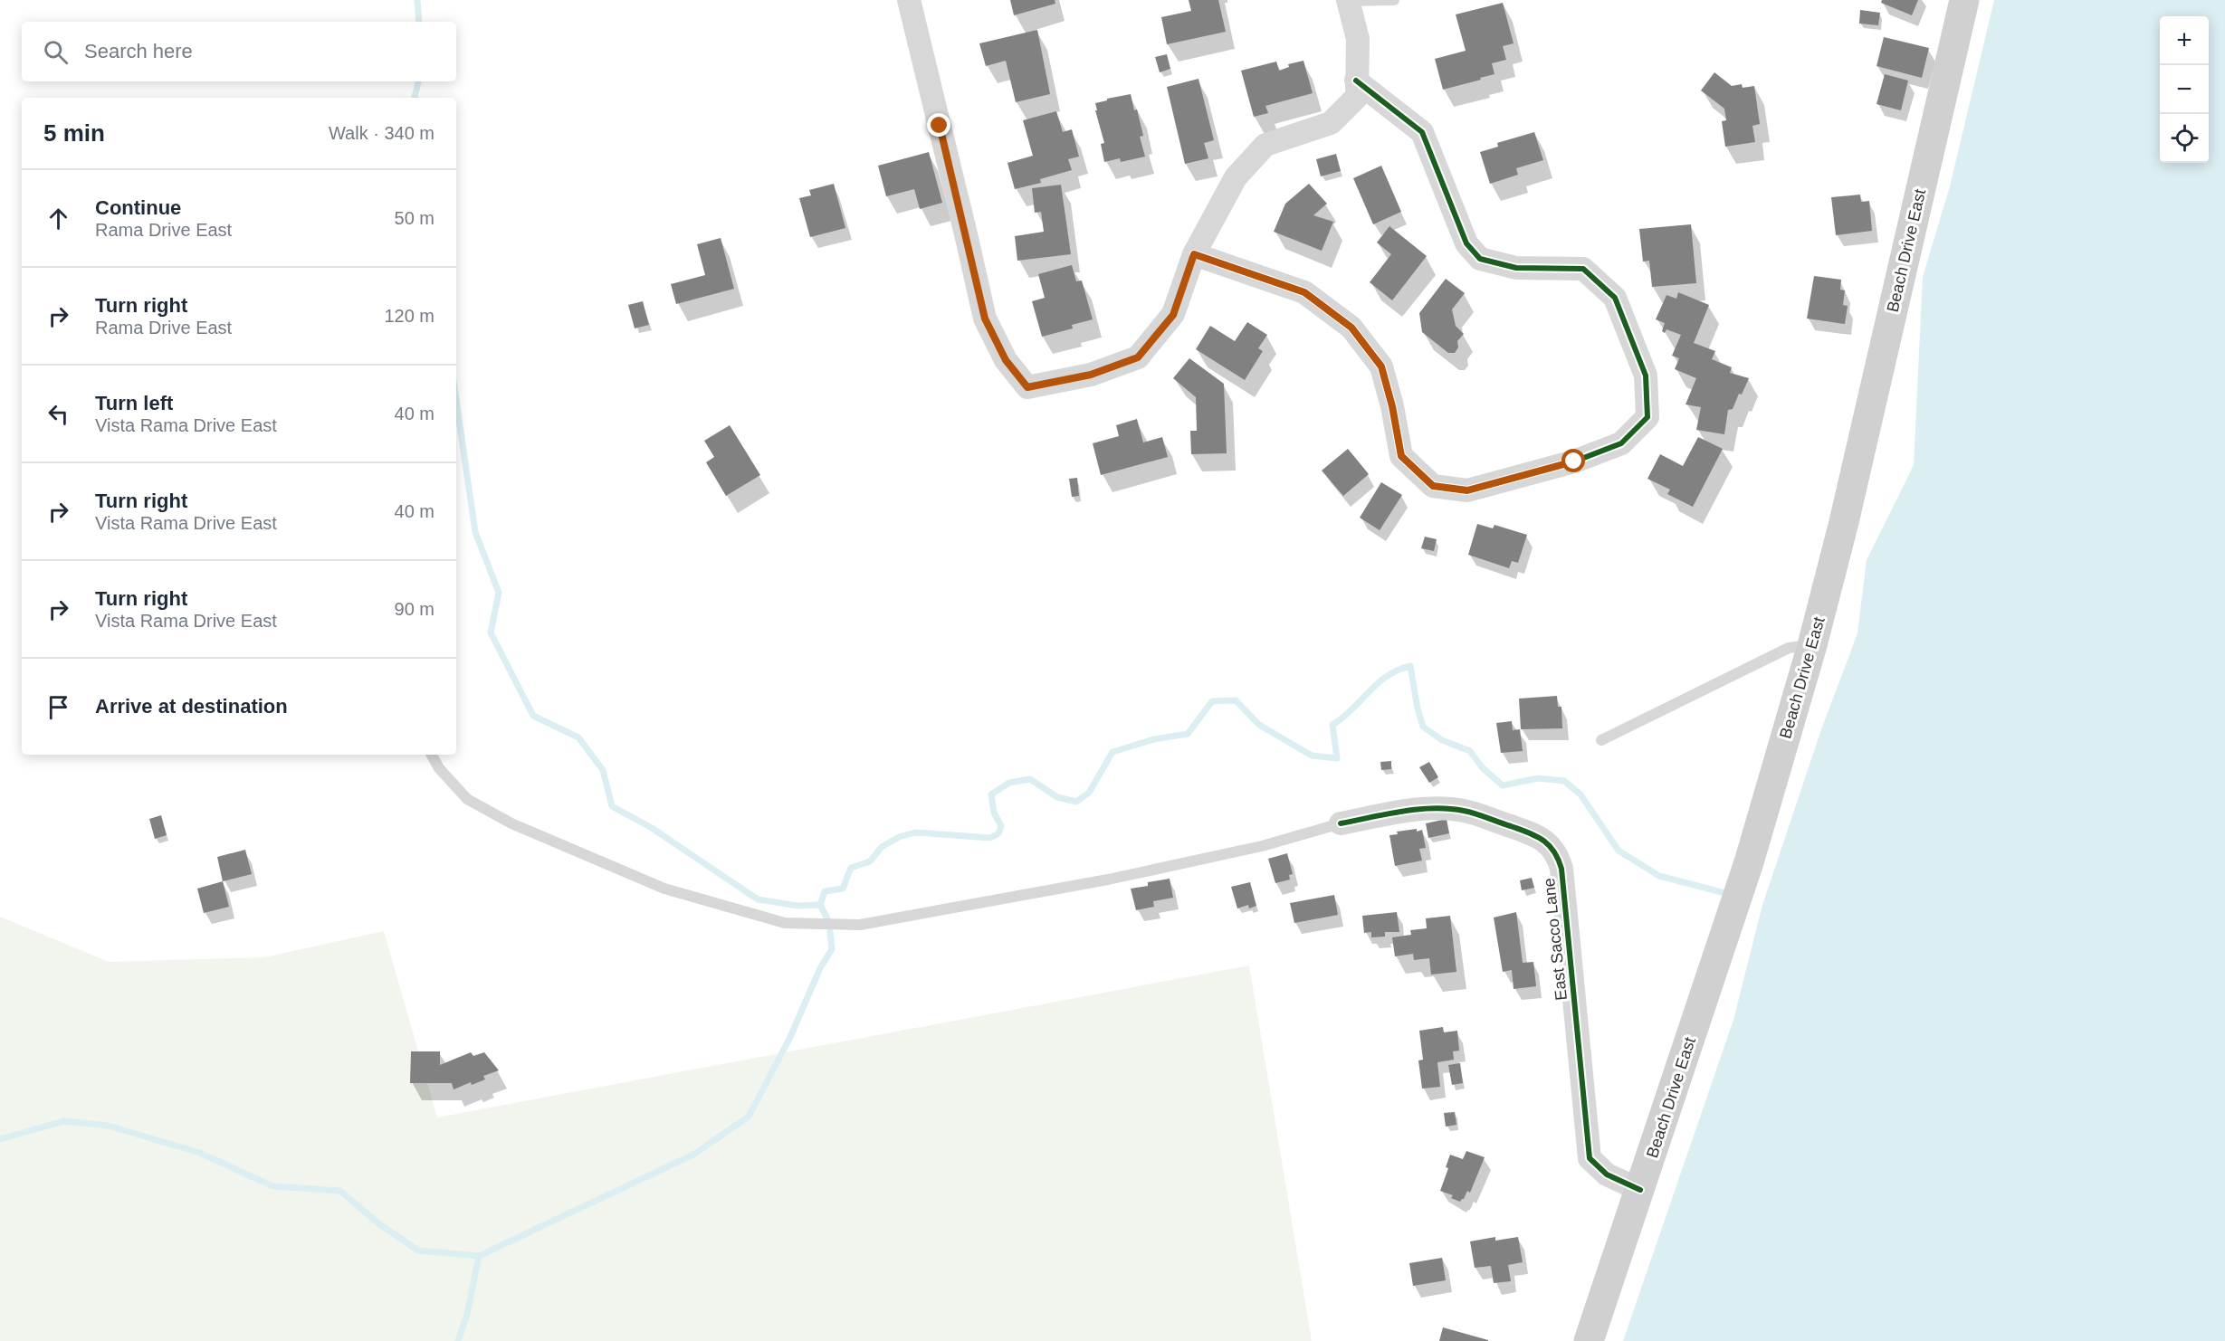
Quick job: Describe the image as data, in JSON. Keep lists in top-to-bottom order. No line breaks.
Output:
{"streets":{"main road":["Beach Drive East"],"street":["East Sacco Lane"]},"crossings":[["Beach Drive East","East Sacco Lane"]],"page":{"map_buttons":["+","−"],"search":"Search here","heading":["5 min","Walk · 340 m"],"list":[["Continue","Rama Drive East","50 m"],["Turn right","Rama Drive East","120 m"],["Turn left","Vista Rama Drive East","40 m"],["Turn right","Vista Rama Drive East","40 m"],["Turn right","Vista Rama Drive East","90 m"],"Arrive at destination"]}}
